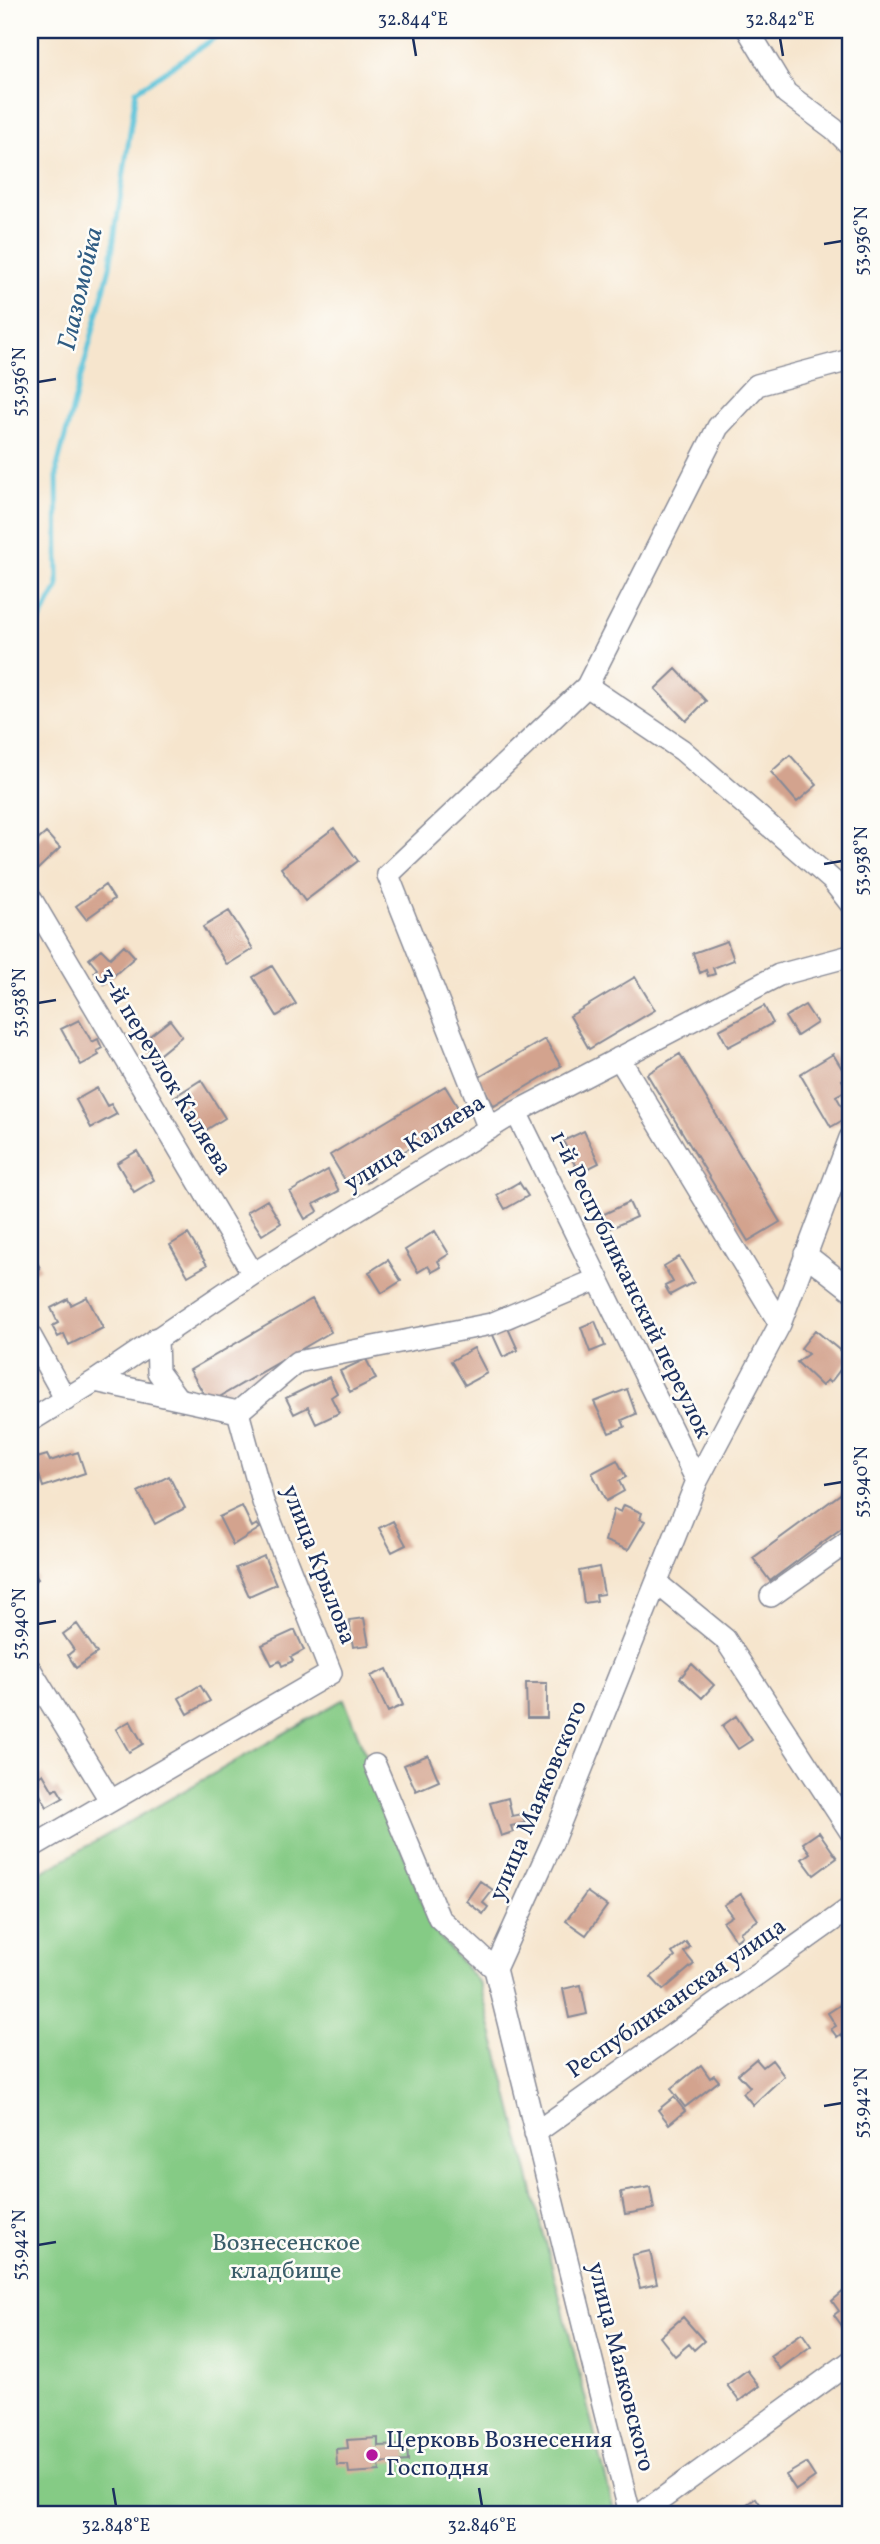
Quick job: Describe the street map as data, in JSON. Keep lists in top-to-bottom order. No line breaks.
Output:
{"streets":{"street":["3-й переулок Каляева","улица Каляева","1-й Республиканский переулок","улица Крылова","улица Маяковского","Республиканская улица"]},"crossings":[["3-й переулок Каляева","улица Каляева"],["улица Каляева","1-й Республиканский переулок"],["1-й Республиканский переулок","улица Маяковского"],["улица Маяковского","Республиканская улица"]],"water":["Глазомойка"],"parks":["Вознесенское кладбище"],"places":["Церковь Вознесения Господня"],"coordinates":["32.844°E","32.842°E","53.936°N","53.938°N","53.940°N","53.942°N","32.848°E","32.846°E"]}
